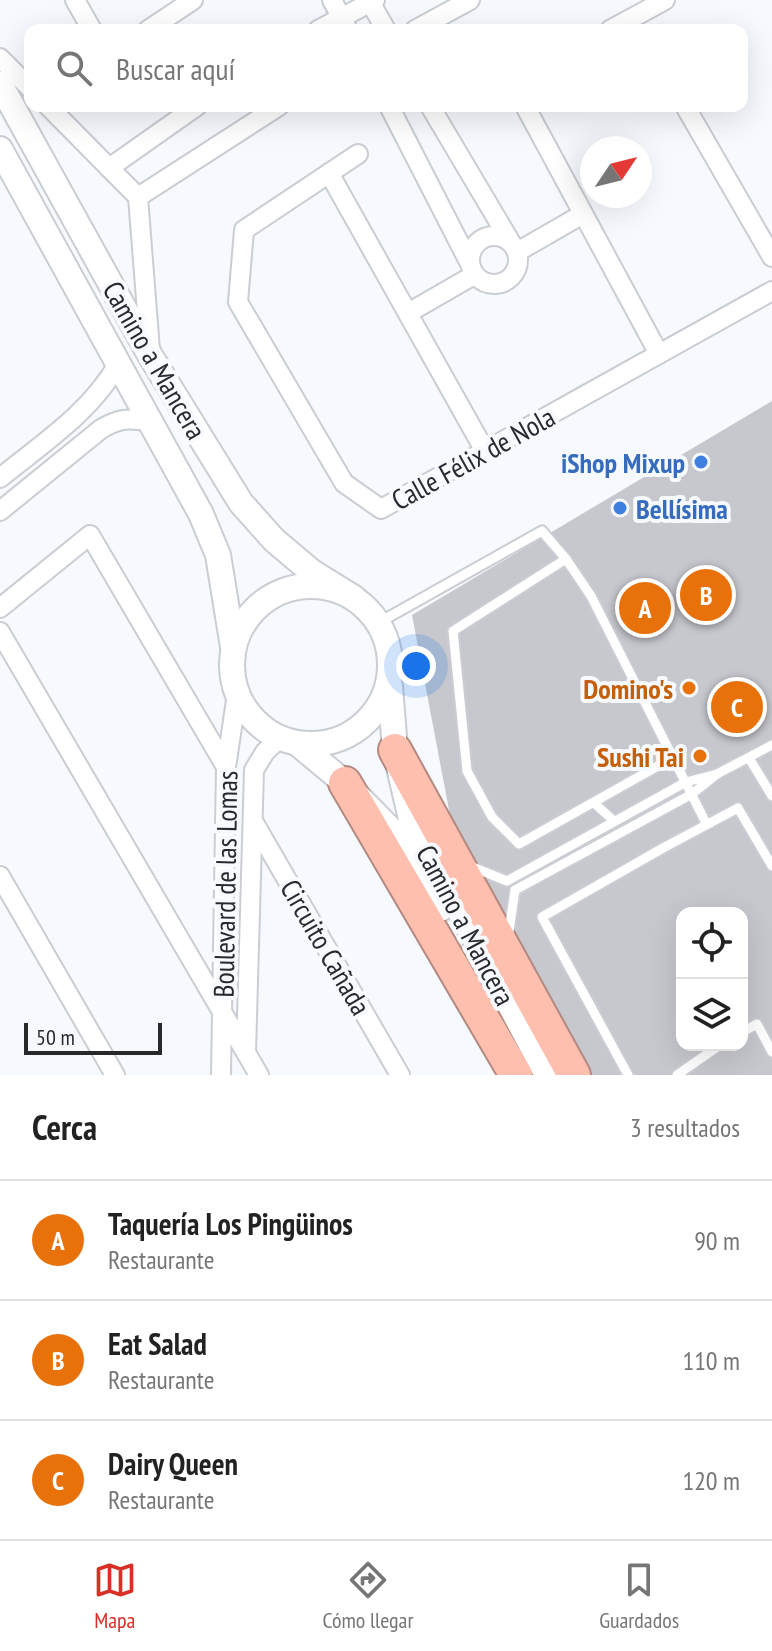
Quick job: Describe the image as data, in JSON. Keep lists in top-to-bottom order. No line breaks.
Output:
{"streets":{"street":["Camino a Mancera","Calle Félix de Nola","Boulevard de las Lomas","Circuito Cañada"]},"crossings":[["Camino a Mancera","Boulevard de las Lomas"],["Boulevard de las Lomas","Circuito Cañada"]],"places":["iShop Mixup","Bellísima","Domino's","Sushi Tai"],"scale_bar":"50 m","north":"top right","page":{"search":"Buscar aquí","pins":["B","A","C"],"scale":"50 m","heading":["Cerca","3 resultados"],"list":[{"mark":"A","name":"Taquería Los Pingüinos","note":"Restaurante","value":"90 m"},{"mark":"B","name":"Eat Salad","note":"Restaurante","value":"110 m"},{"mark":"C","name":"Dairy Queen","note":"Restaurante","value":"120 m"}],"nav":["Mapa","Cómo llegar","Guardados"]}}
